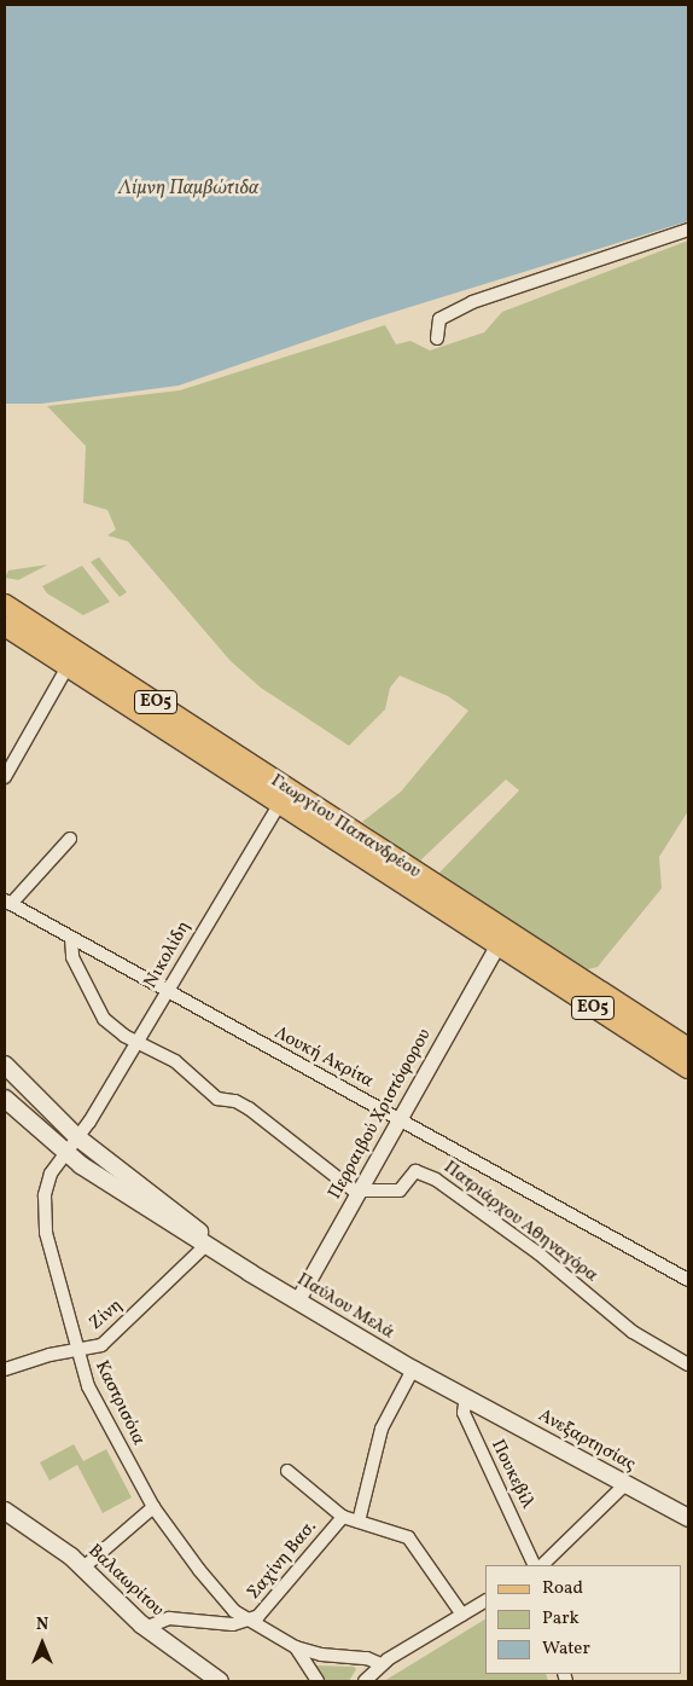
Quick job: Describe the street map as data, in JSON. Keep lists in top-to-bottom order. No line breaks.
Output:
{"streets":{"main road":["ΕΟ5","Γεωργίου Παπανδρέου","Παύλου Μελά","Ανεξαρτησίας","Βαλαωρίτου"],"street":["Νικολίδη","Λουκή Ακρίτα","Περραιβού Χριστόφορου","Πατριάρχου Αθηναγόρα","Ζίνη","Καστρισόια","Πουκεβίλ","Σαχίνη Βασ."]},"crossings":[["Γεωργίου Παπανδρέου","Νικολίδη"],["Γεωργίου Παπανδρέου","Περραιβού Χριστόφορου"],["Νικολίδη","Λουκή Ακρίτα"],["Νικολίδη","Παύλου Μελά"],["Νικολίδη","Καστρισόια"],["Λουκή Ακρίτα","Περραιβού Χριστόφορου"],["Περραιβού Χριστόφορου","Πατριάρχου Αθηναγόρα"],["Περραιβού Χριστόφορου","Παύλου Μελά"],["Παύλου Μελά","Ζίνη"],["Παύλου Μελά","Καστρισόια"],["Παύλου Μελά","Ανεξαρτησίας"],["Παύλου Μελά","Πουκεβίλ"],["Ζίνη","Καστρισόια"],["Καστρισόια","Σαχίνη Βασ."],["Ανεξαρτησίας","Πουκεβίλ"]],"water":["Λίμνη Παμβώτιδα"],"legend":["Road","Park","Water"],"north":"top"}
